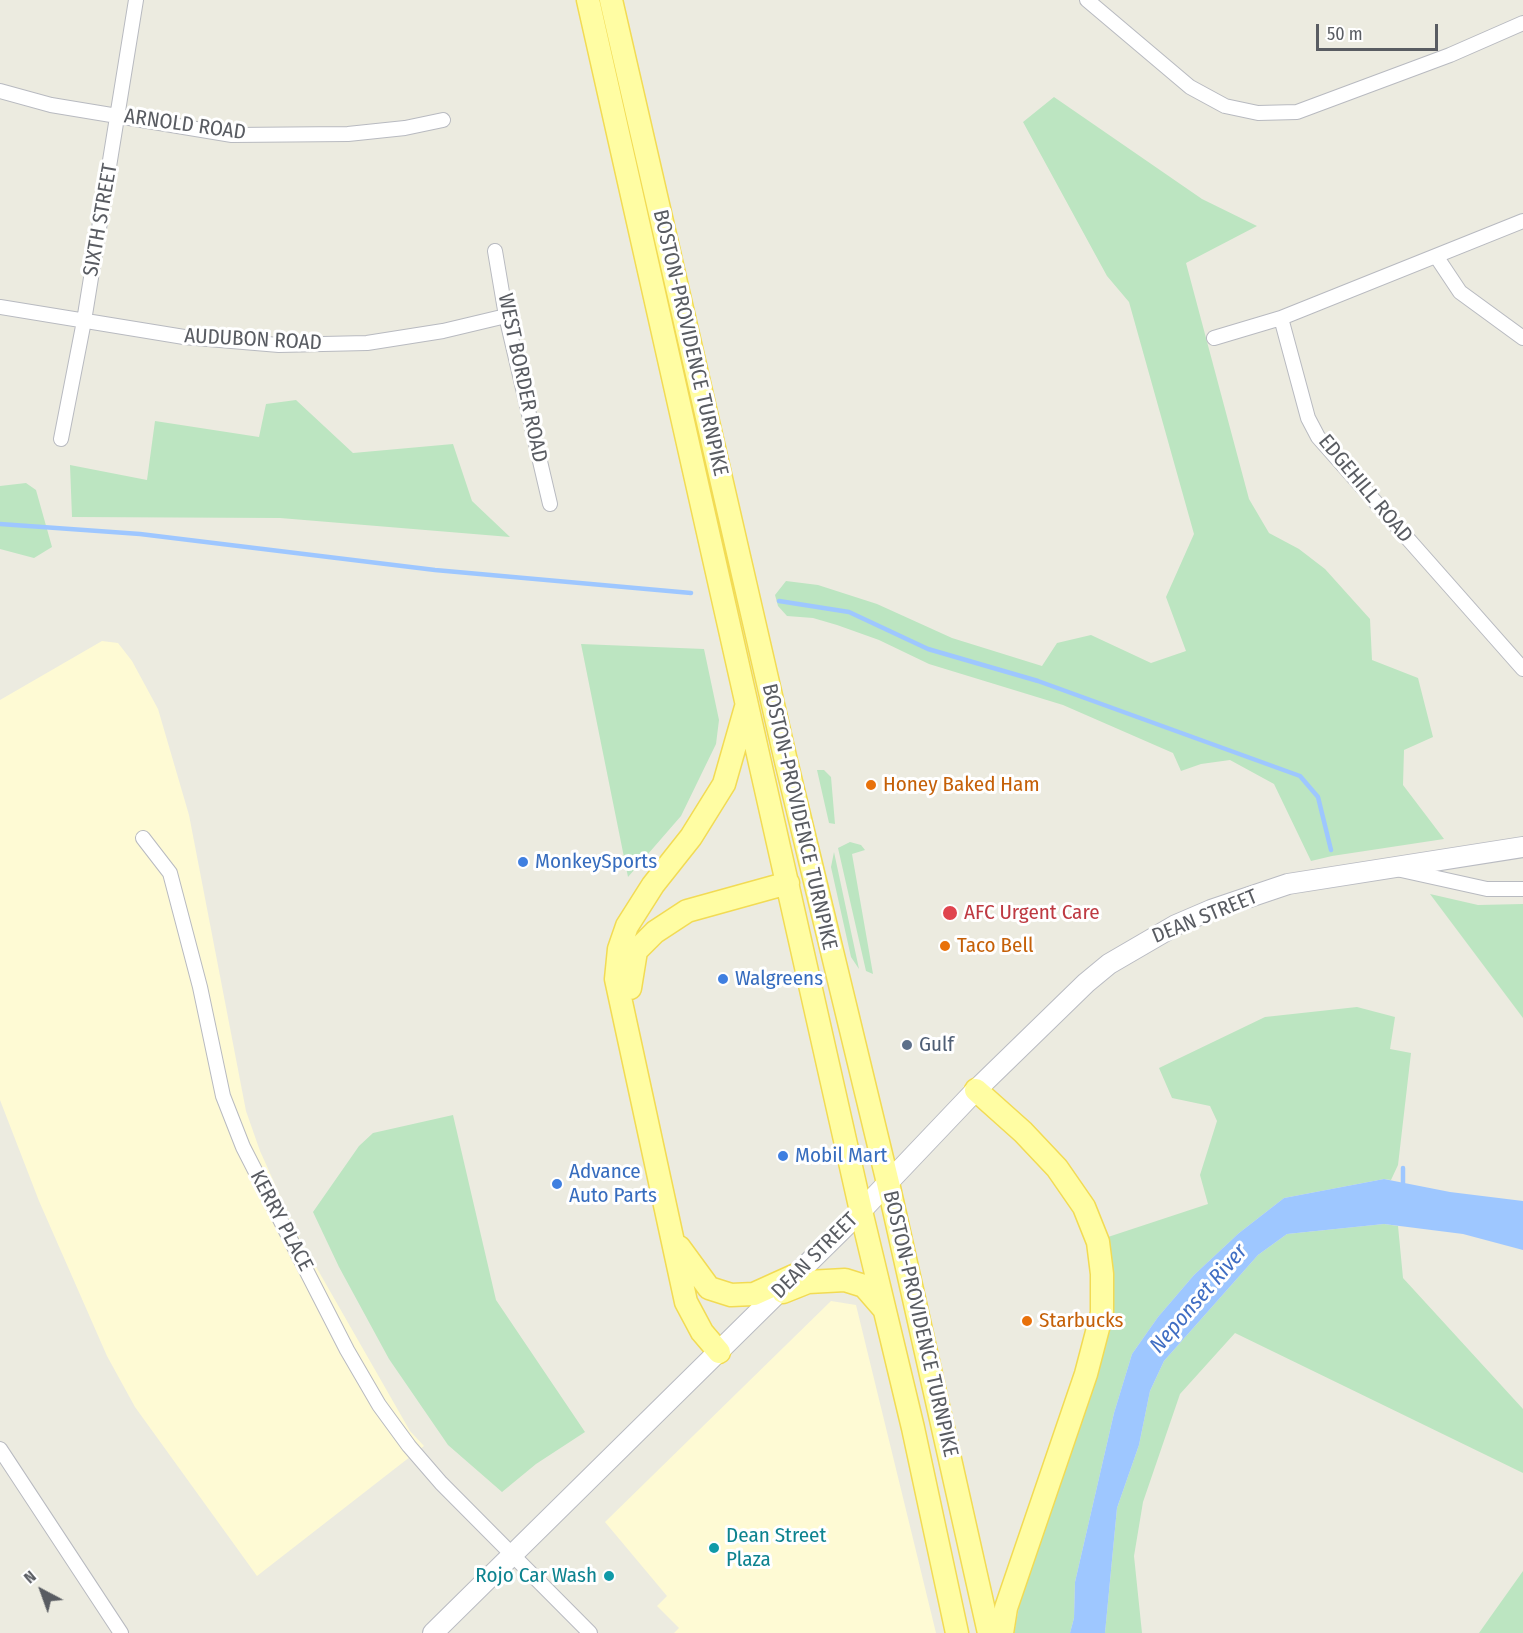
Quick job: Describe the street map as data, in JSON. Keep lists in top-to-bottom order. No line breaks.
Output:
{"streets":{"main road":["BOSTON-PROVIDENCE TURNPIKE","DEAN STREET"],"street":["ARNOLD ROAD","SIXTH STREET","AUDUBON ROAD","WEST BORDER ROAD","EDGEHILL ROAD","KERRY PLACE"]},"crossings":[["ARNOLD ROAD","SIXTH STREET"],["SIXTH STREET","AUDUBON ROAD"],["AUDUBON ROAD","WEST BORDER ROAD"],["BOSTON-PROVIDENCE TURNPIKE","DEAN STREET"],["DEAN STREET","KERRY PLACE"]],"water":["Neponset River"],"places":["Honey Baked Ham","MonkeySports","AFC Urgent Care","Taco Bell","Walgreens","Gulf","Mobil Mart","Advance Auto Parts","Starbucks","Dean Street Plaza","Rojo Car Wash"],"scale_bar":"50 m","north":"top left"}
